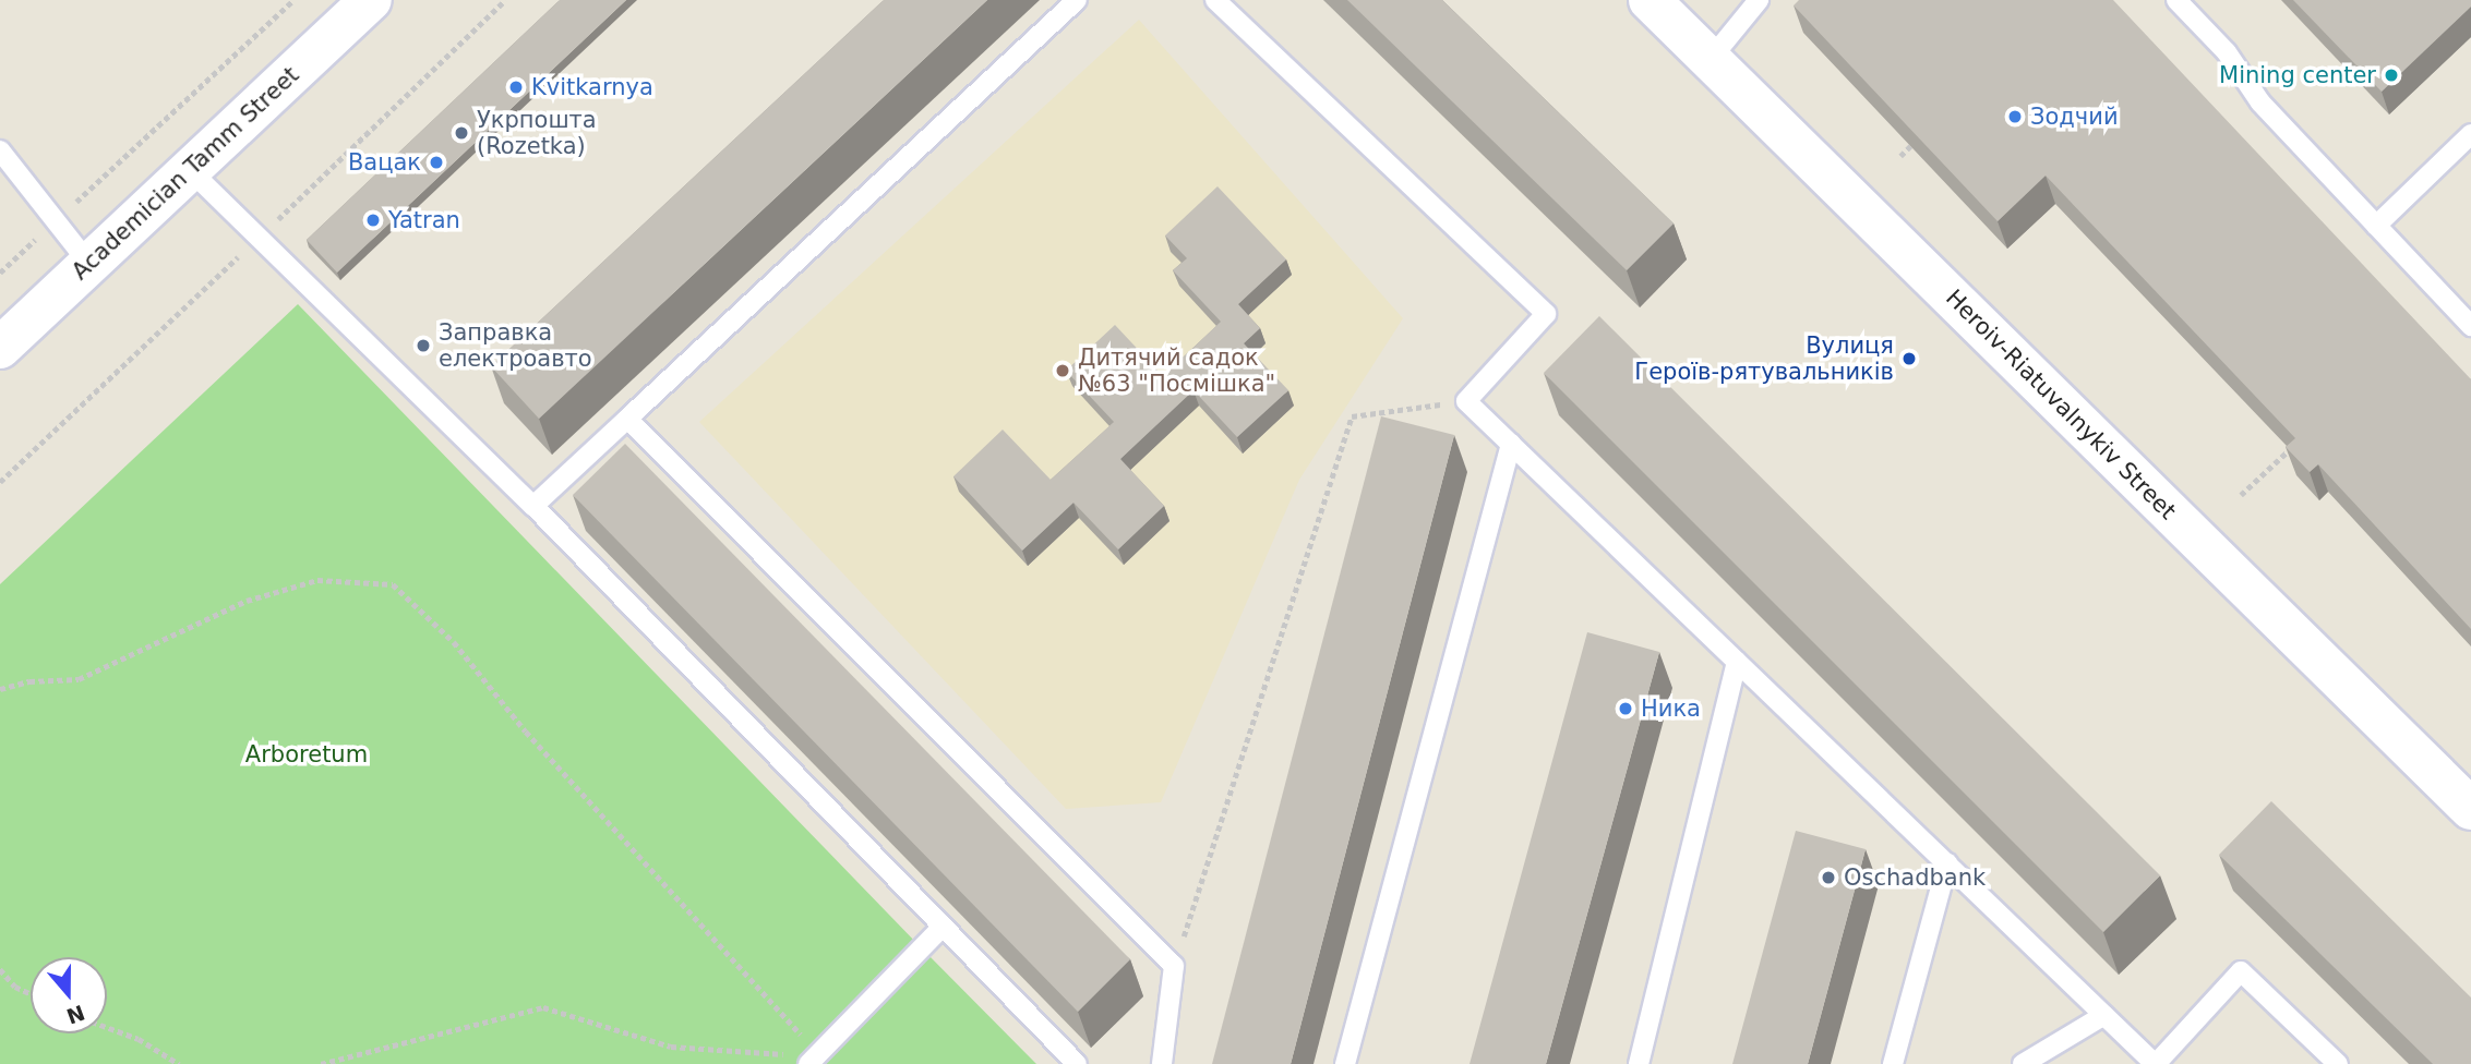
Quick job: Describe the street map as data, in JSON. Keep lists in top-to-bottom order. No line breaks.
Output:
{"streets":{"main road":["Academician Tamm Street","Heroiv-Riatuvalnykiv Street"]},"parks":["Arboretum"],"places":["Mining center","Kvitkarnya","Зодчий","Укрпошта (Rozetka)","Вацак","Yatran","Заправка електроавто","Вулиця Героїв-рятувальників","Дитячий садок №63 \"Посмішка\"","Ника","Oschadbank"],"north":"bottom"}
